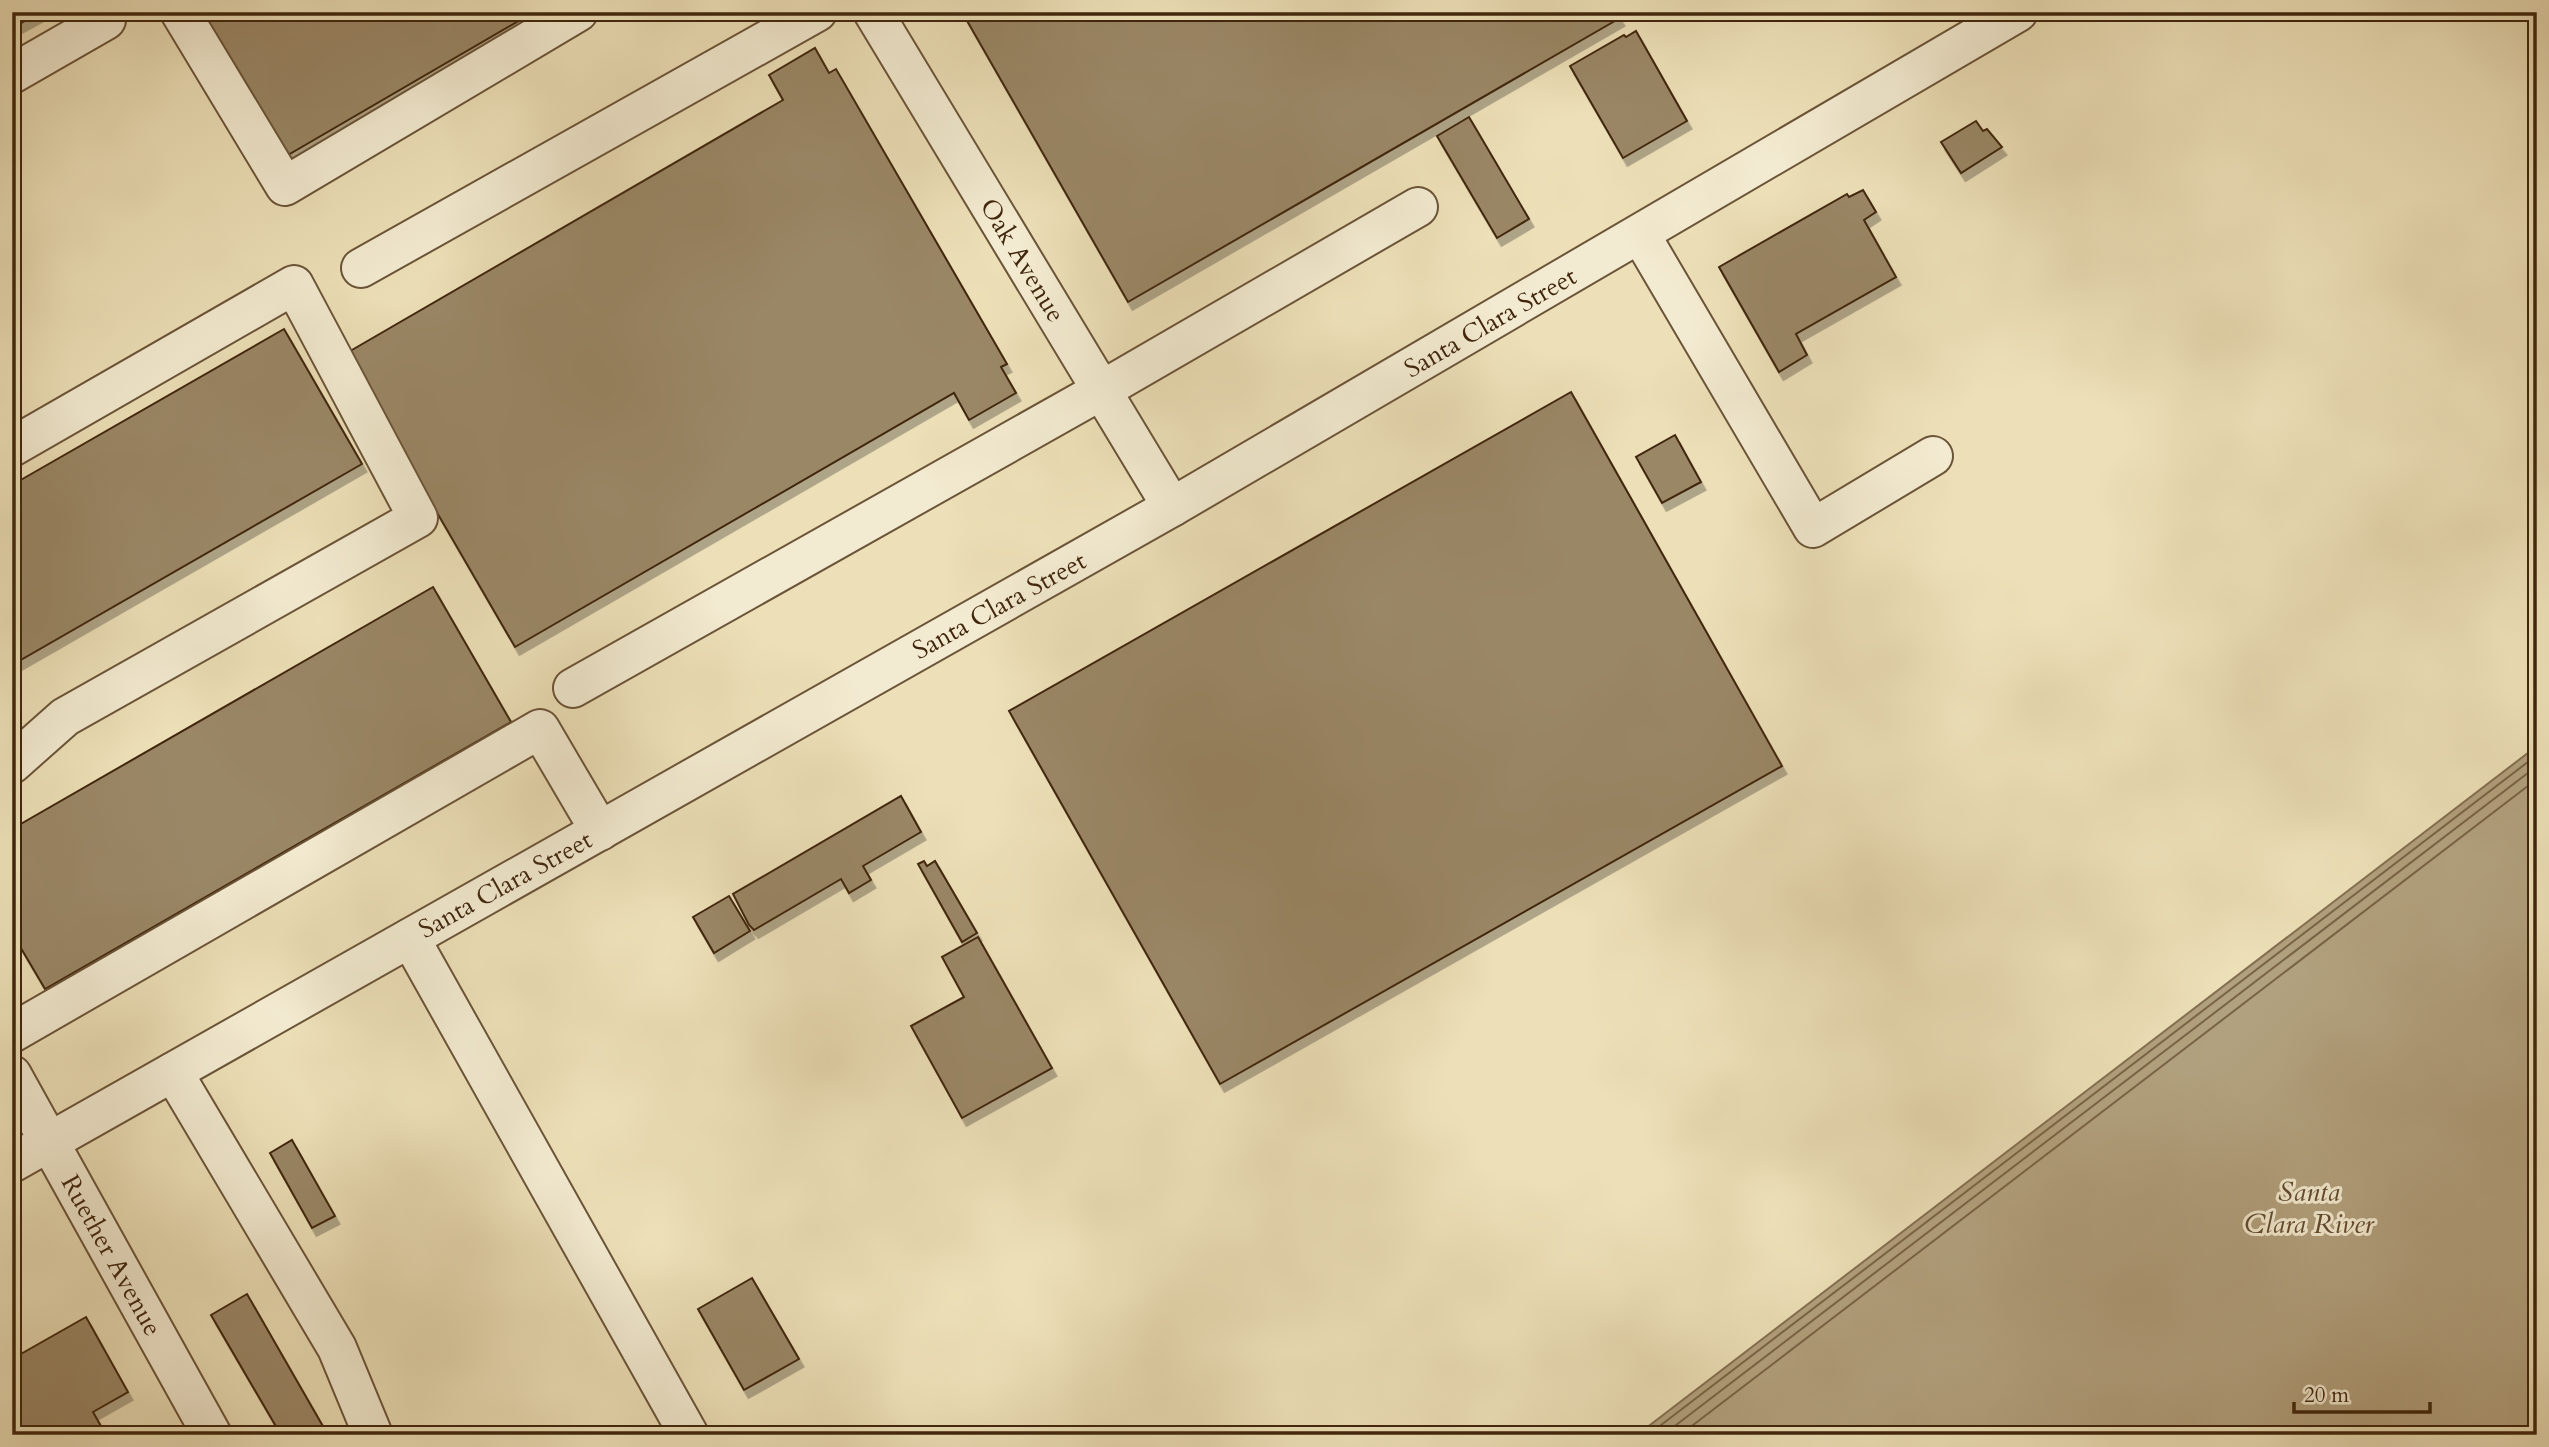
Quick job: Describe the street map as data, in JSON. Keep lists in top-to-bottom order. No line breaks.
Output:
{"streets":{"street":["Oak Avenue","Santa Clara Street","Ruether Avenue"]},"crossings":[["Oak Avenue","Santa Clara Street"],["Santa Clara Street","Ruether Avenue"]],"water":["Santa Clara River"],"scale_bar":"20 m"}
